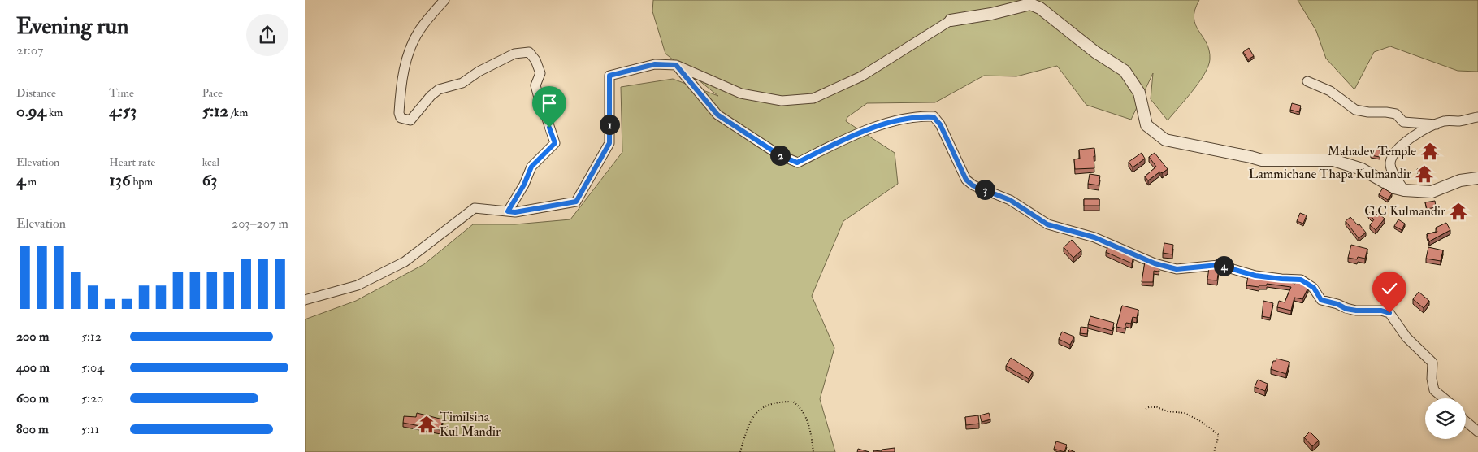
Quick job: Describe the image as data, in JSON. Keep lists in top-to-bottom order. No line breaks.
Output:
{"places":{"temple":["Mahadev Temple","Lammichane Thapa Kulmandir","G.C Kulmandir","Timilsina Kul Mandir"]},"page":{"heading":["Evening run","21:07"],"stats":[["Distance","0.94 km"],["Time","4:53"],["Pace","5:12 /km"],["Elevation","4 m"],["Heart rate","136 bpm"],["kcal","63"]],"pins":["1","2","3","4"],"chart":["Elevation","203–207 m"],"list":[{"name":"200 m","note":"5:12"},{"name":"400 m","note":"5:04"},{"name":"600 m","note":"5:20"},{"name":"800 m","note":"5:11"}]}}
